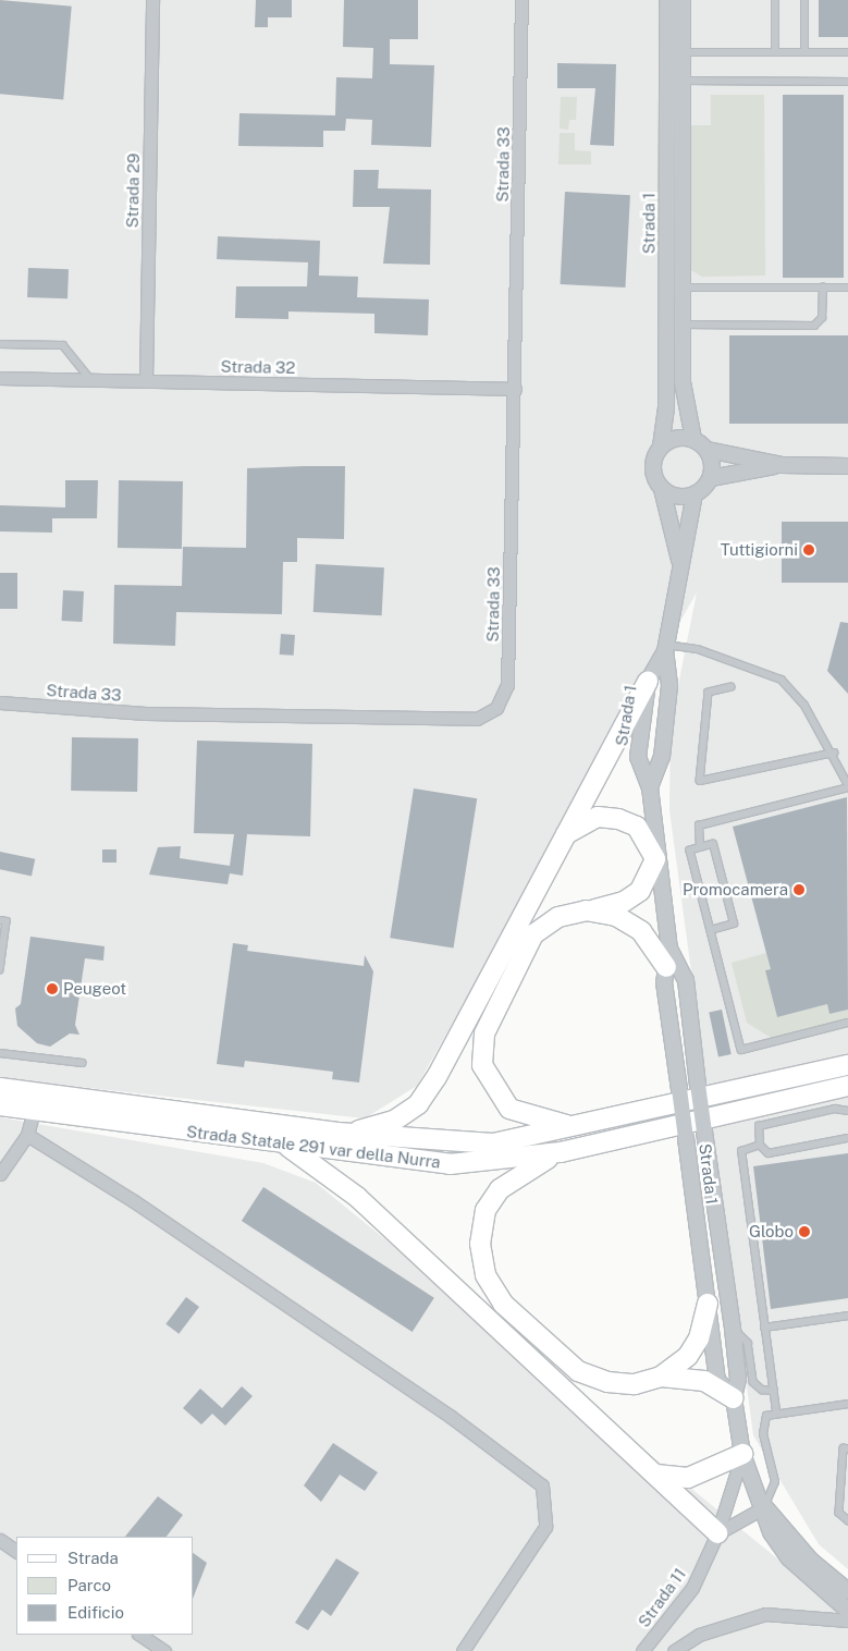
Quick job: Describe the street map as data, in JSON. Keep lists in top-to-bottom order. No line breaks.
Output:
{"streets":{"main road":["Strada Statale 291 var della Nurra"],"street":["Strada 33","Strada 29","Strada 1","Strada 32","Strada 11"]},"crossings":[["Strada 33","Strada 32"],["Strada 29","Strada 32"],["Strada 1","Strada 11"]],"places":["Tuttigiorni","Promocamera","Peugeot","Globo"],"legend":["Strada","Parco","Edificio"]}
